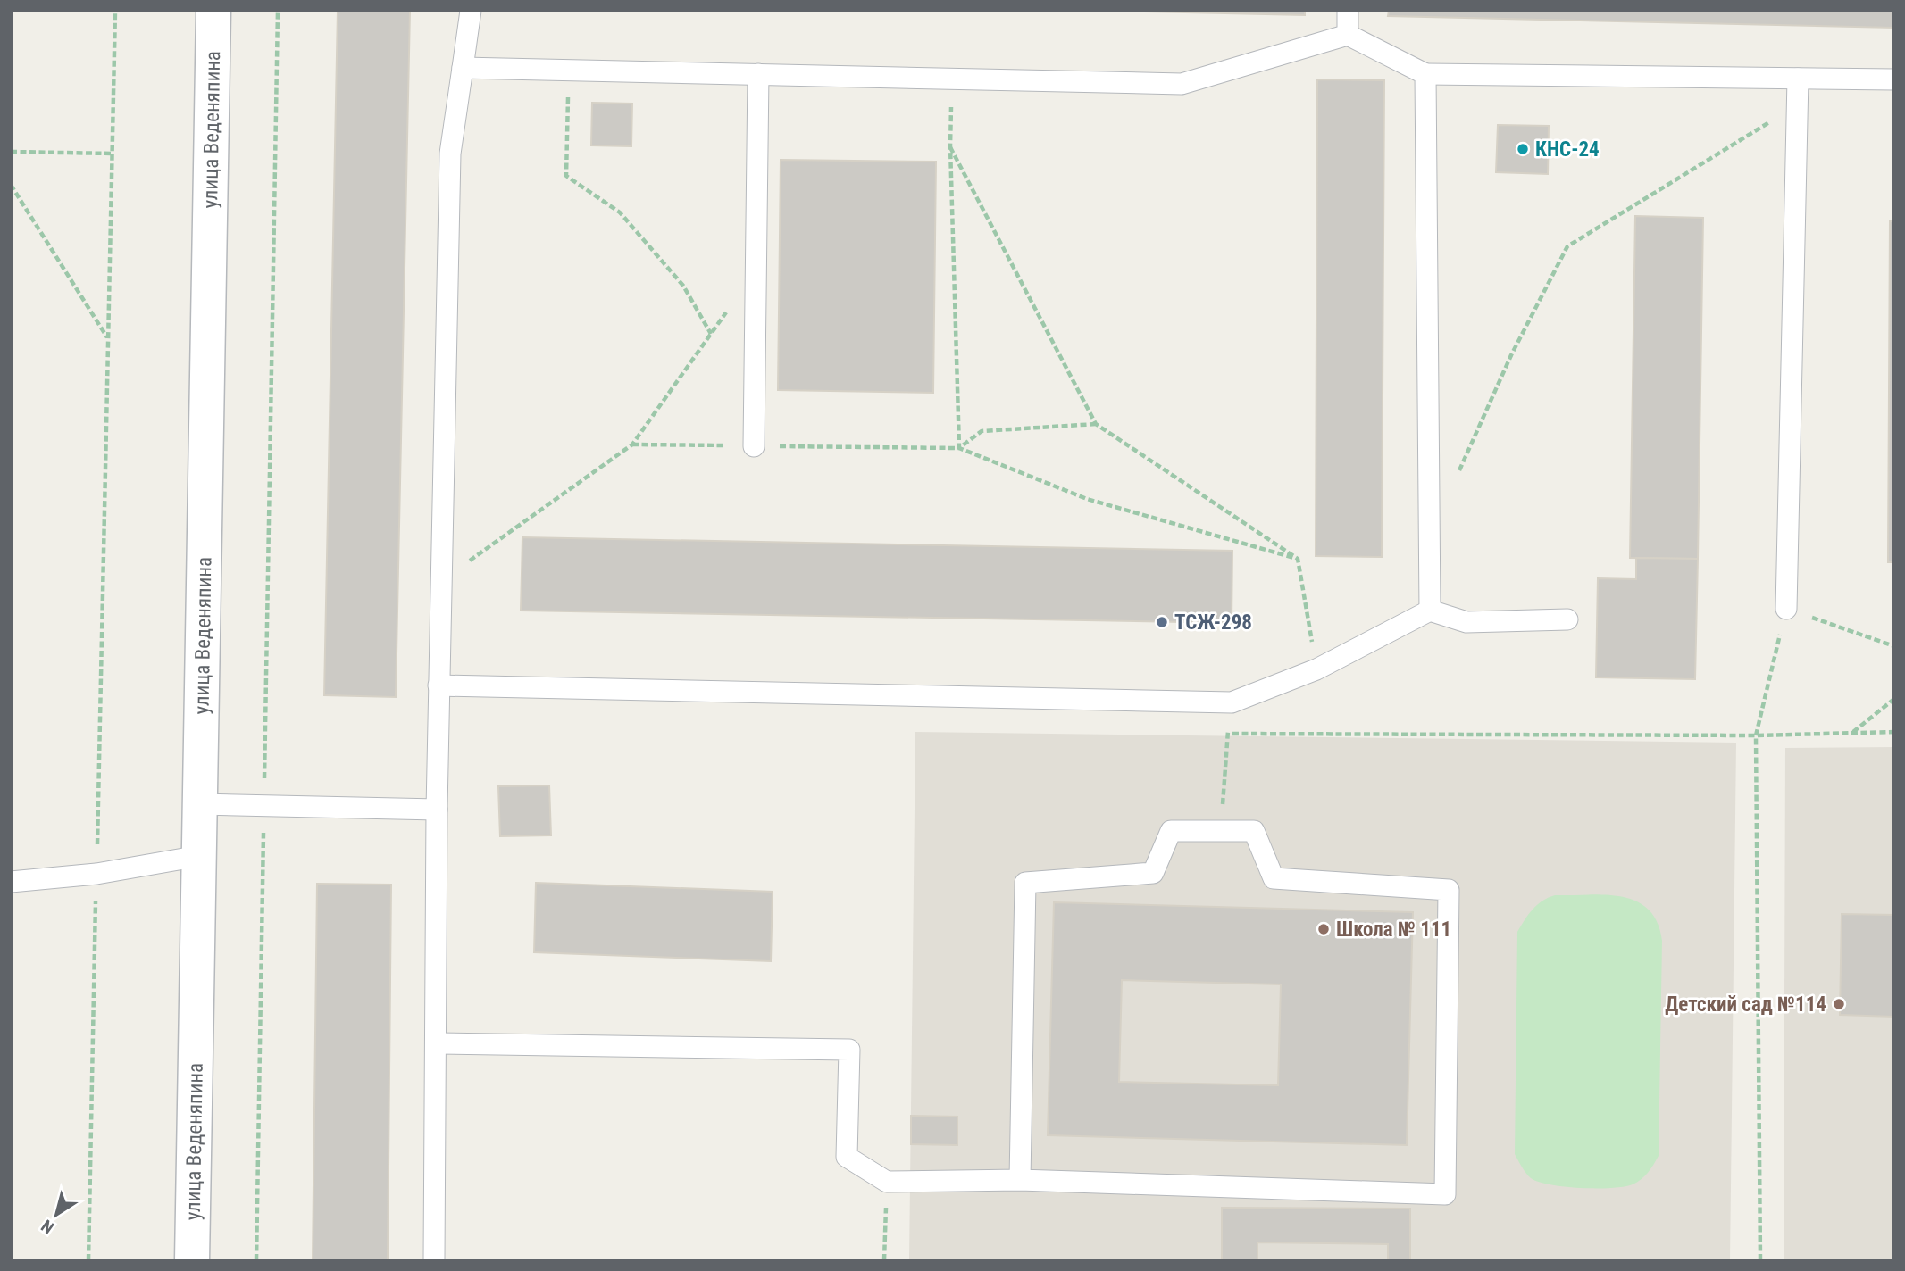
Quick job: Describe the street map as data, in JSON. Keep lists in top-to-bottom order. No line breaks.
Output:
{"streets":{"street":["улица Веденяпина"]},"places":["КНС-24","ТСЖ-298","Школа № 111","Детский сад №114"],"north":"bottom left"}
